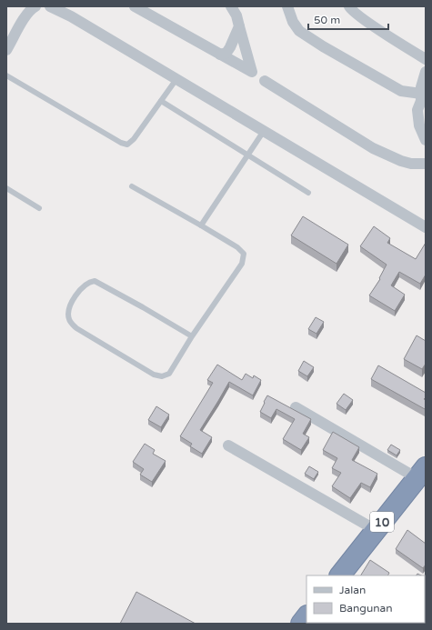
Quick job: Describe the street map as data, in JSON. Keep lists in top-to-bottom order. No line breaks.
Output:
{"streets":{"highway":["10"]},"legend":["Jalan","Bangunan"],"scale_bar":"50 m"}
